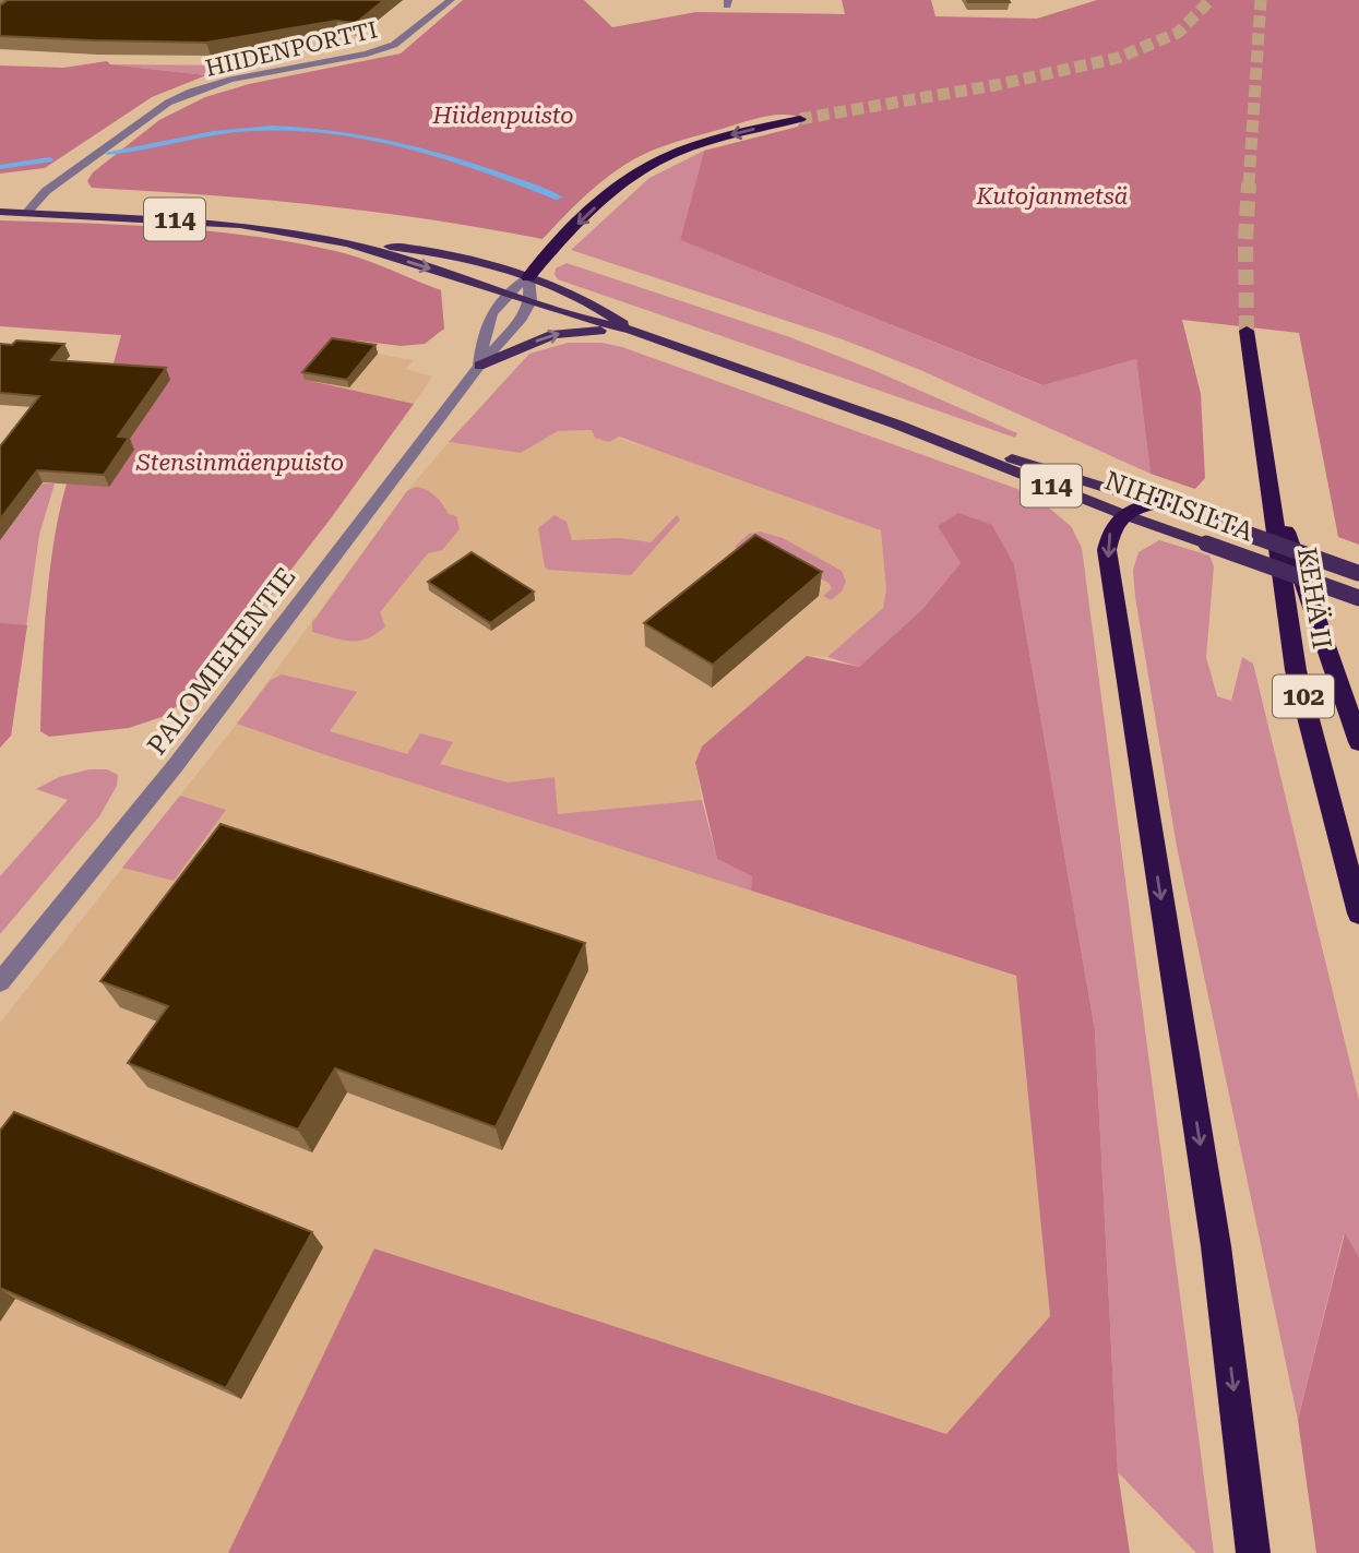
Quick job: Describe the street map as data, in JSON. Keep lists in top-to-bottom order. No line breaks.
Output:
{"streets":{"highway":["KEHÄ II","102"],"main road":["114","NIHTISILTA"],"street":["HIIDENPORTTI","PALOMIEHENTIE"]},"crossings":[["HIIDENPORTTI","114"],["114","NIHTISILTA"],["114","PALOMIEHENTIE"],["NIHTISILTA","PALOMIEHENTIE"]],"parks":["Hiidenpuisto","Kutojanmetsä","Stensinmäenpuisto"]}
